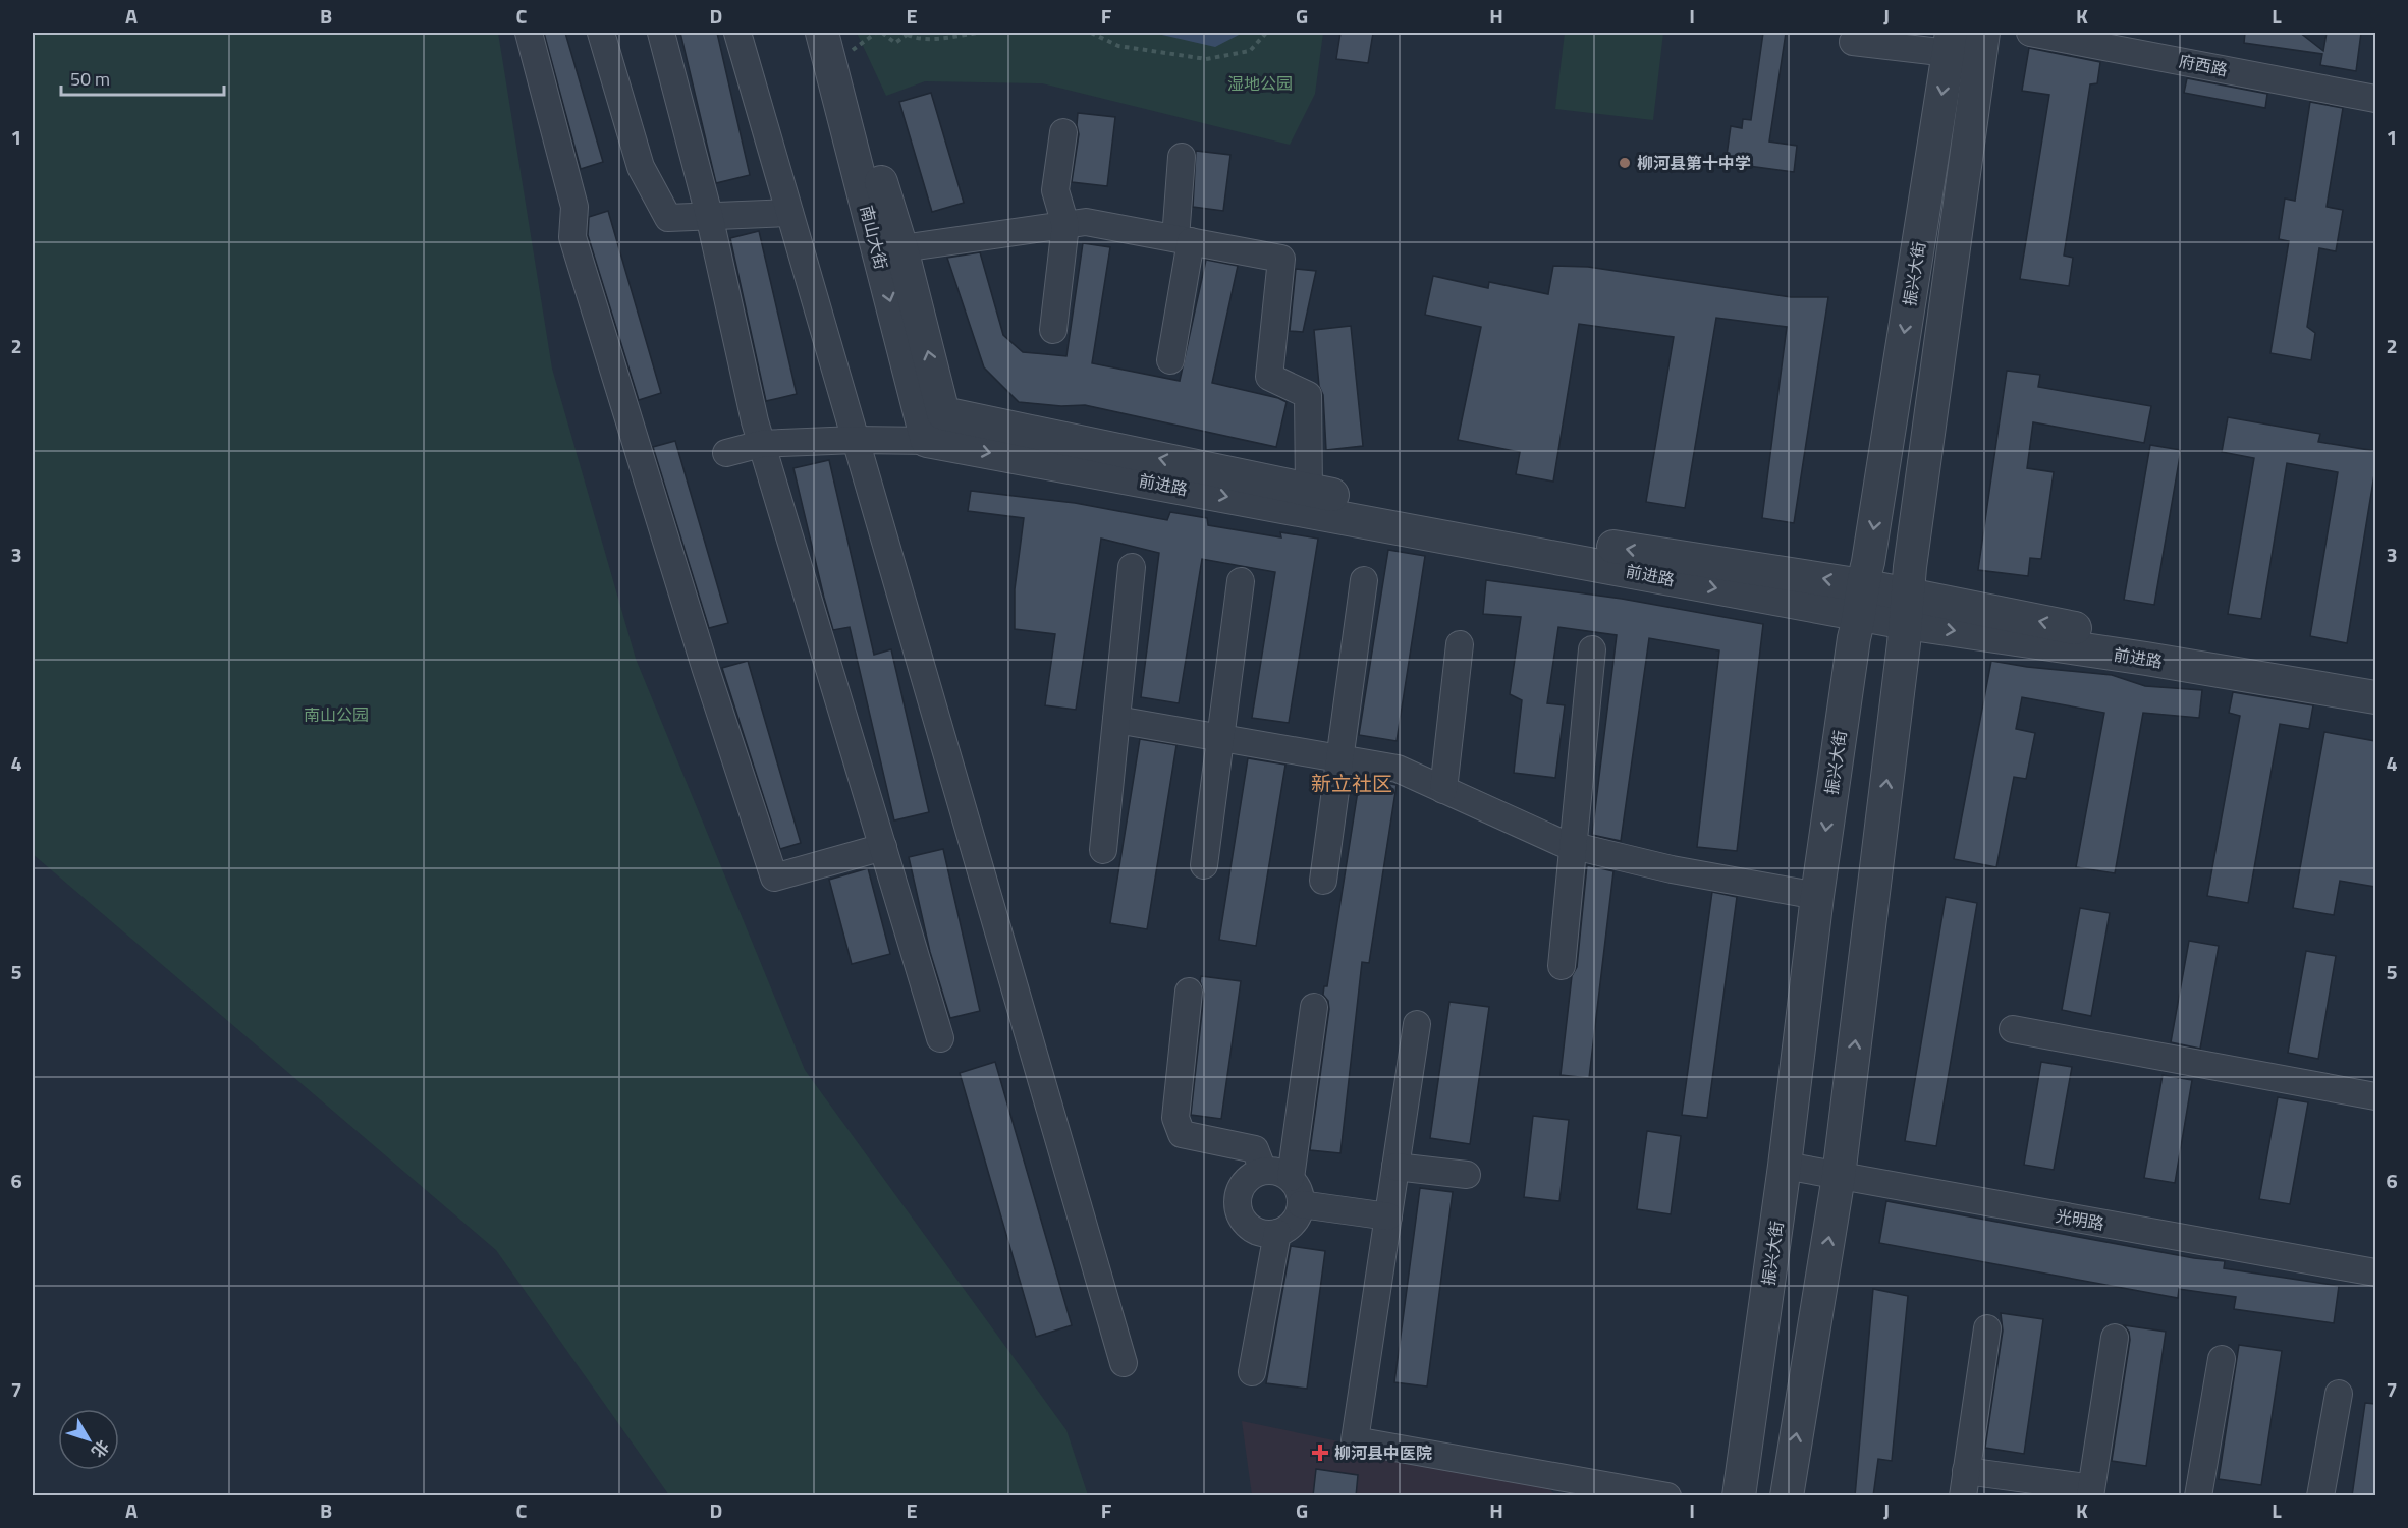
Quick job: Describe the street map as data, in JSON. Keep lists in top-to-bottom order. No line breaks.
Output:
{"streets":{"street":["府西路","南山大街","振兴大街","前进路","光明路"]},"crossings":[["南山大街","前进路"],["振兴大街","前进路"],["振兴大街","光明路"]],"districts":["新立社区"],"parks":["湿地公园","南山公园"],"places":{"other":["柳河县第十中学"],"health":["柳河县中医院"]},"scale_bar":"50 m","north":"bottom right","grid":{"columns":["A","B","C","D","E","F","G","H","I","J","K","L"],"rows":["1","2","3","4","5","6","7"]}}
